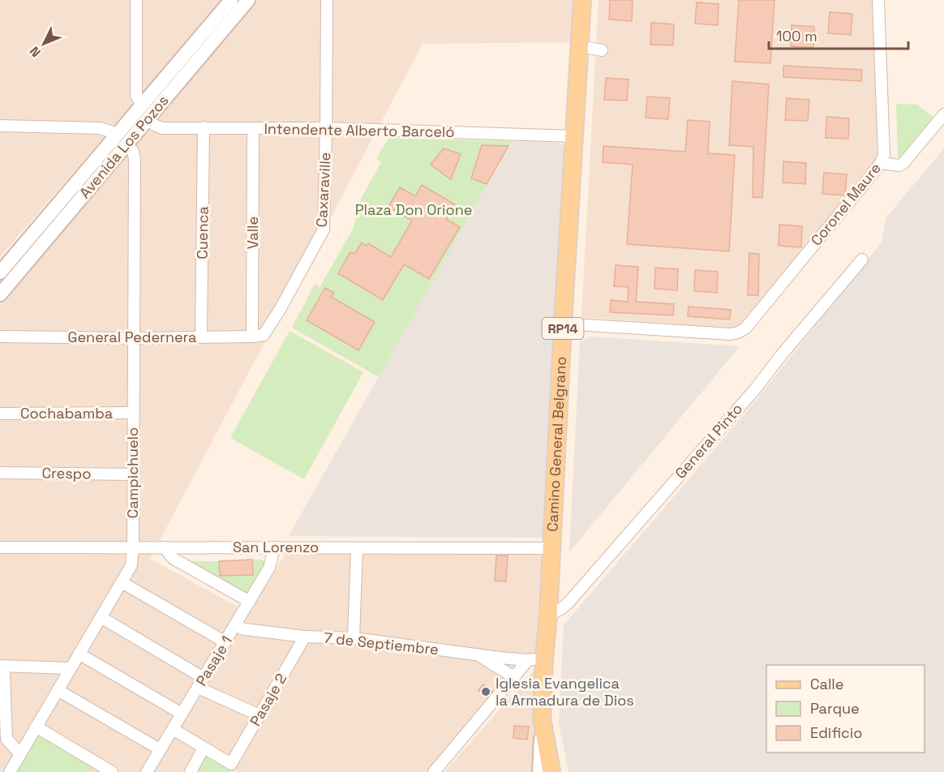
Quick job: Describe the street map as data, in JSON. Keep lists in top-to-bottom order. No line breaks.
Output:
{"streets":{"main road":["RP14","Camino General Belgrano"],"street":["Intendente Alberto Barceló","Avenida Los Pozos","Caxaraville","Coronel Maure","Cuenca","Valle","General Pedernera","Cochabamba","General Pinto","Campichuelo","Crespo","San Lorenzo","7 de Septiembre","Pasaje 1","Pasaje 2"]},"crossings":[["Intendente Alberto Barceló","Avenida Los Pozos"],["Intendente Alberto Barceló","Caxaraville"],["Intendente Alberto Barceló","Cuenca"],["Intendente Alberto Barceló","Valle"],["Intendente Alberto Barceló","Camino General Belgrano"],["Avenida Los Pozos","Campichuelo"],["Caxaraville","Valle"],["Caxaraville","General Pedernera"],["Coronel Maure","Camino General Belgrano"],["Cuenca","General Pedernera"],["Valle","General Pedernera"],["RP14","Camino General Belgrano"],["General Pedernera","Campichuelo"],["Cochabamba","Campichuelo"],["General Pinto","Camino General Belgrano"],["Camino General Belgrano","San Lorenzo"],["Camino General Belgrano","7 de Septiembre"],["Campichuelo","Crespo"],["Campichuelo","San Lorenzo"],["San Lorenzo","Pasaje 1"],["7 de Septiembre","Pasaje 1"],["7 de Septiembre","Pasaje 2"]],"parks":["Plaza Don Orione"],"places":["Iglesia Evangelica la Armadura de Dios"],"legend":["Calle","Parque","Edificio"],"scale_bar":"100 m","north":"bottom left"}
